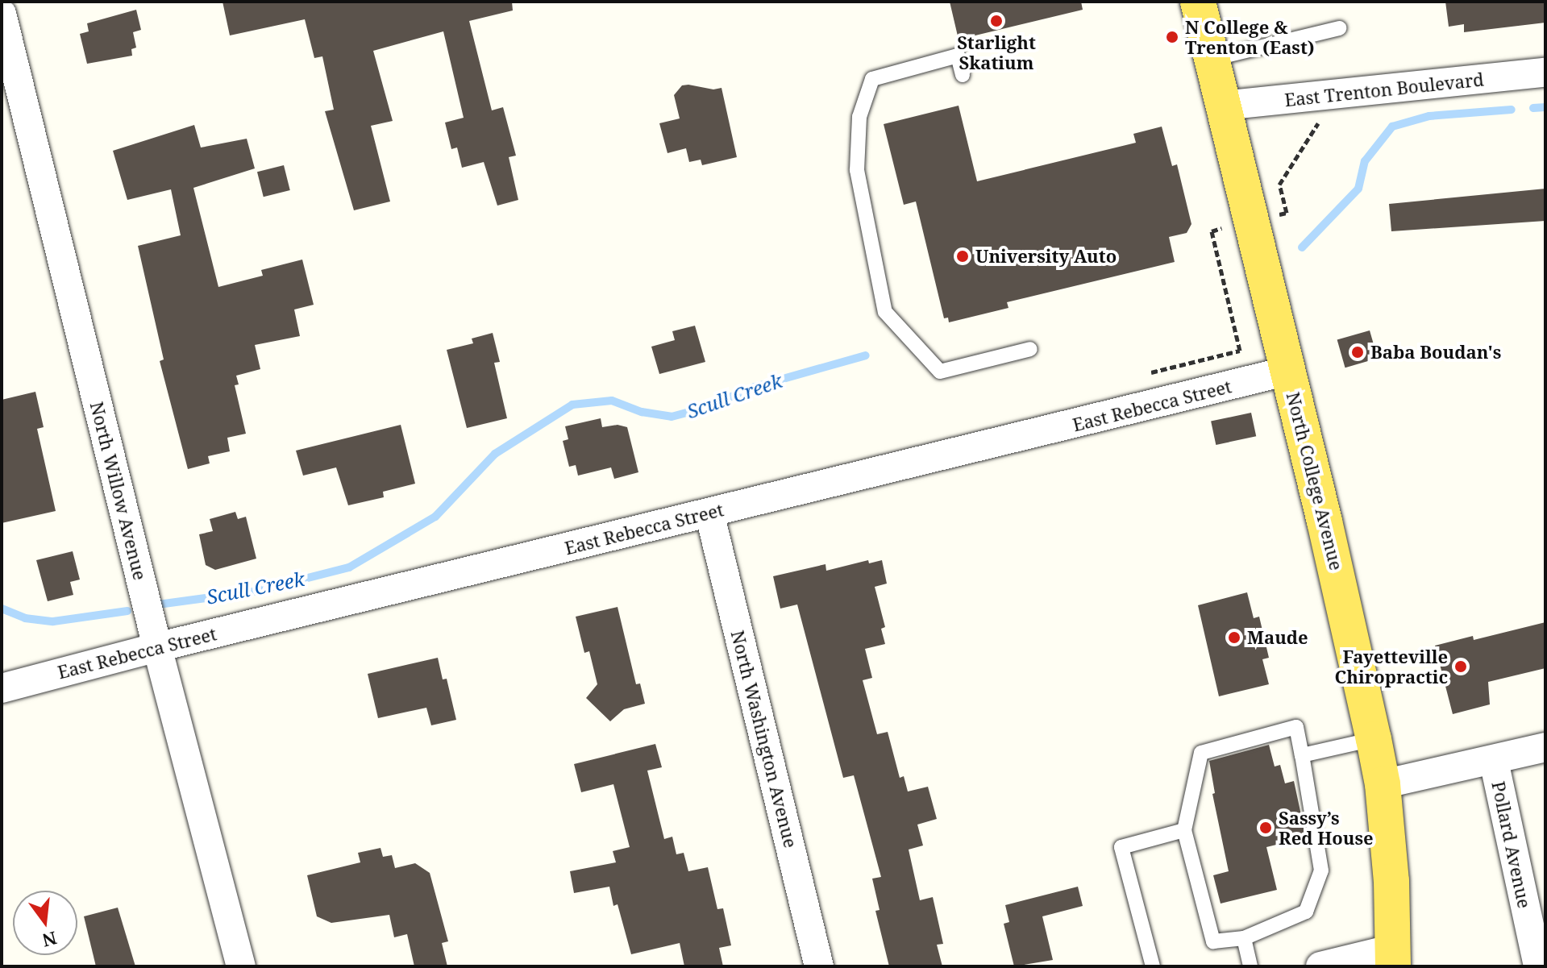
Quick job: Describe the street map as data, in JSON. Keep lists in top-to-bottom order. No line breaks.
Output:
{"streets":{"main road":["North College Avenue"],"street":["East Trenton Boulevard","East Rebecca Street","North Willow Avenue","North Washington Avenue","Pollard Avenue"]},"crossings":[["East Trenton Boulevard","North College Avenue"],["East Rebecca Street","North College Avenue"],["East Rebecca Street","North Willow Avenue"],["East Rebecca Street","North Washington Avenue"]],"water":["Scull Creek"],"places":["Starlight Skatium","N College & Trenton (East)","University Auto","Baba Boudan's","Maude","Fayetteville Chiropractic","Sassy’s Red House"],"north":"bottom"}
